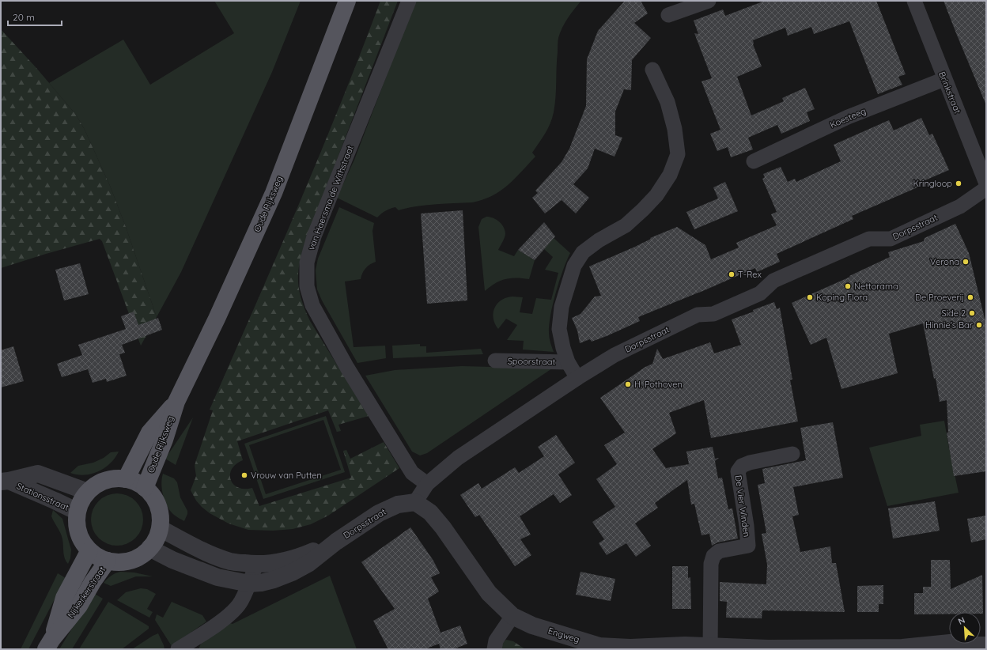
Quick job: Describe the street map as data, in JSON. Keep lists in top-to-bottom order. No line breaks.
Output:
{"streets":{"main road":["Oude Rijksweg","Nijkerkerstraat"],"street":["Brinkstraat","Koesteeg","van Haersma de Withstraat","Dorpsstraat","Spoorstraat","Stationsstraat","De Vier Winden","Engweg"]},"crossings":[["Brinkstraat","Koesteeg"],["van Haersma de Withstraat","Dorpsstraat"],["Oude Rijksweg","Dorpsstraat"],["Oude Rijksweg","Stationsstraat"],["Oude Rijksweg","Nijkerkerstraat"],["Dorpsstraat","Stationsstraat"],["Dorpsstraat","Nijkerkerstraat"],["Dorpsstraat","Engweg"],["Stationsstraat","Nijkerkerstraat"],["De Vier Winden","Engweg"]],"places":["Kringloop","Verona","T-Rex","Nettorama","Koping Flora","De Proeverij","Side 2","Hinnie's Bar","H. Pothoven","Vrouw van Putten"],"scale_bar":"20 m","north":"top left"}
